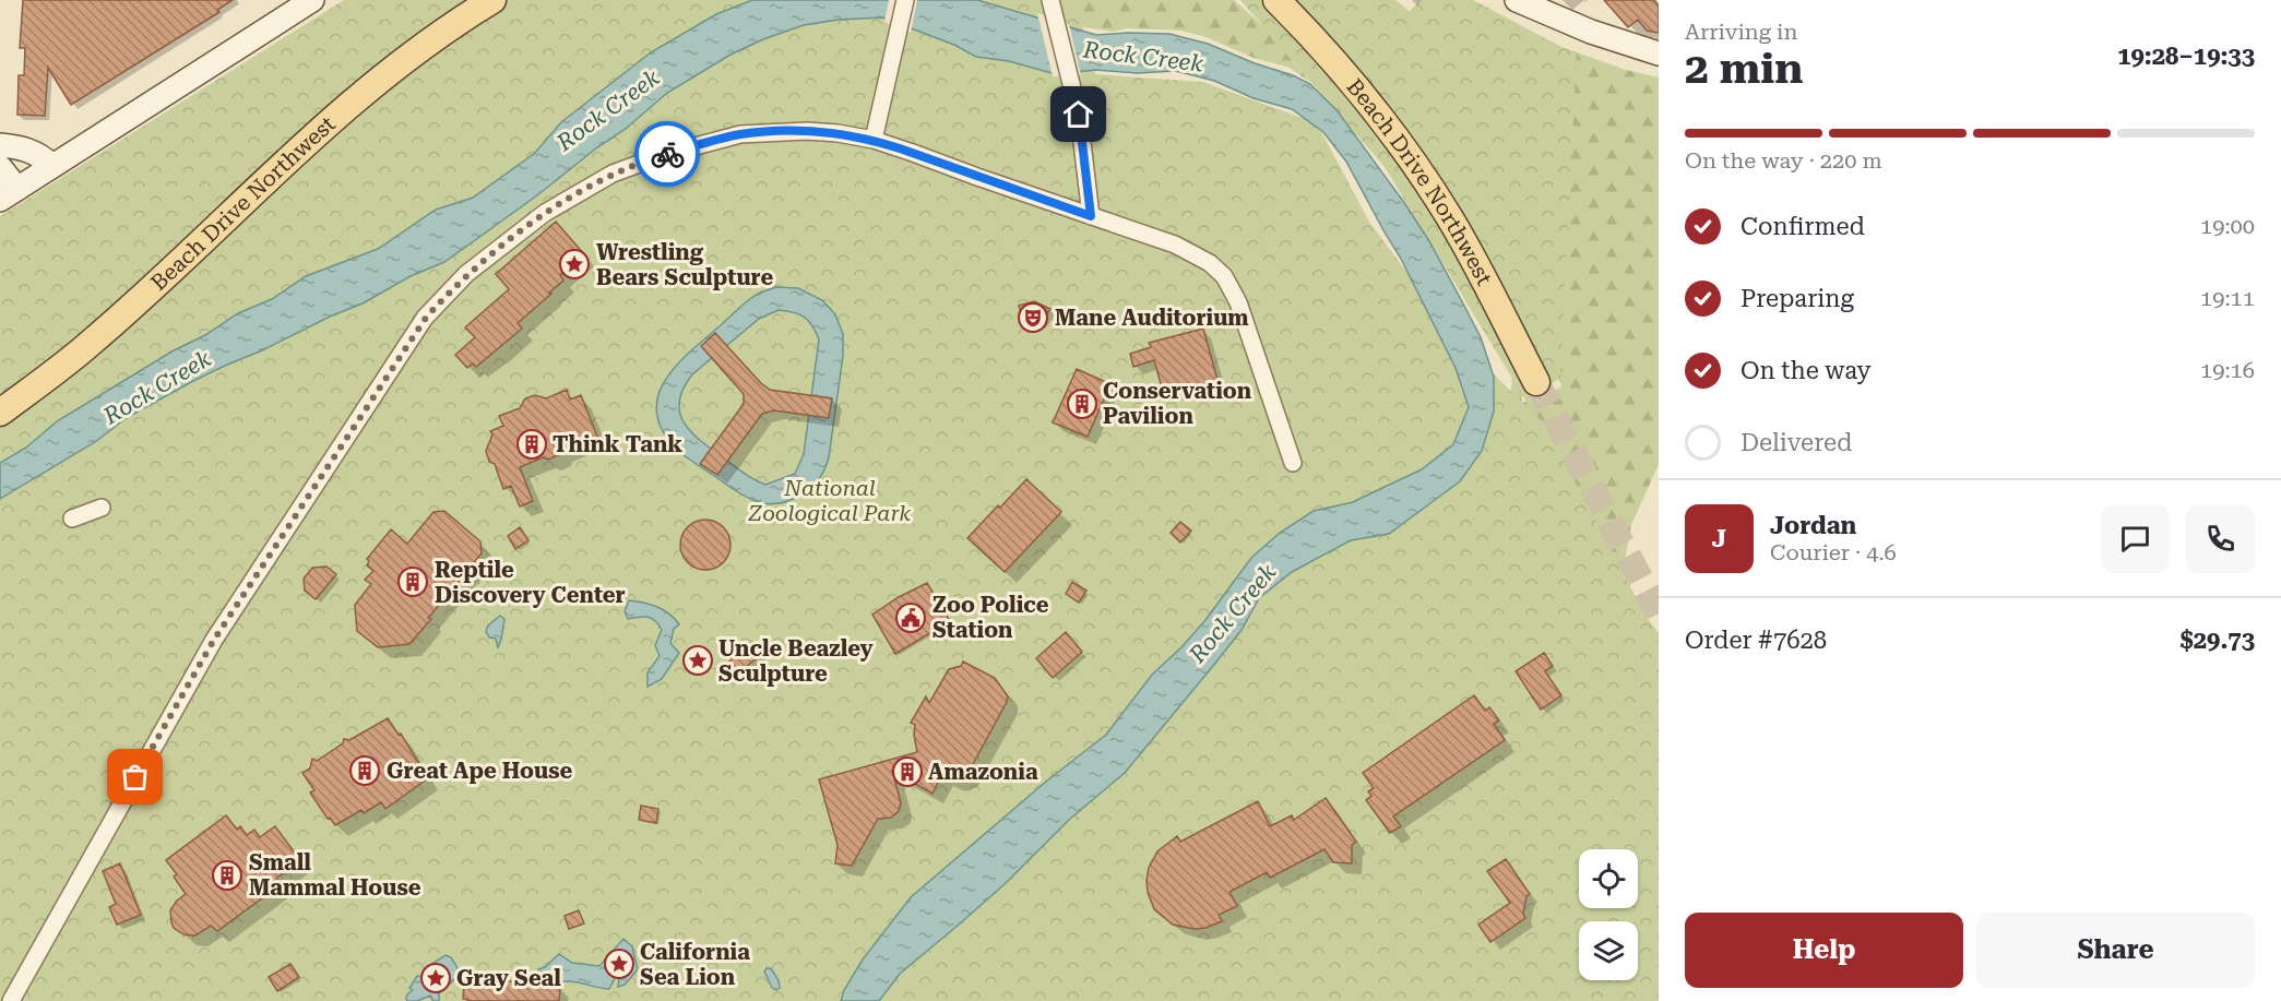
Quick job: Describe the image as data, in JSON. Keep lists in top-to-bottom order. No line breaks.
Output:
{"streets":{"main road":["Beach Drive Northwest"]},"water":["Rock Creek"],"parks":["National Zoological Park"],"places":{"place":["Wrestling Bears Sculpture","Uncle Beazley Sculpture","California Sea Lion","Gray Seal"],"theatre":["Mane Auditorium"],"building":["Conservation Pavilion","Think Tank","Reptile Discovery Center","Great Ape House","Amazonia","Small Mammal House"],"public building":["Zoo Police Station"]},"page":{"heading":["2 min","Arriving in","19:28–19:33"],"panel":["Jordan","Courier · 4.6","Order #7628","$29.73"],"bar":"On the way · 220 m","list":[["Confirmed","19:00"],["Preparing","19:11"],["On the way","19:16"],"Delivered"],"round":"J","buttons":["Help","Share"]}}
